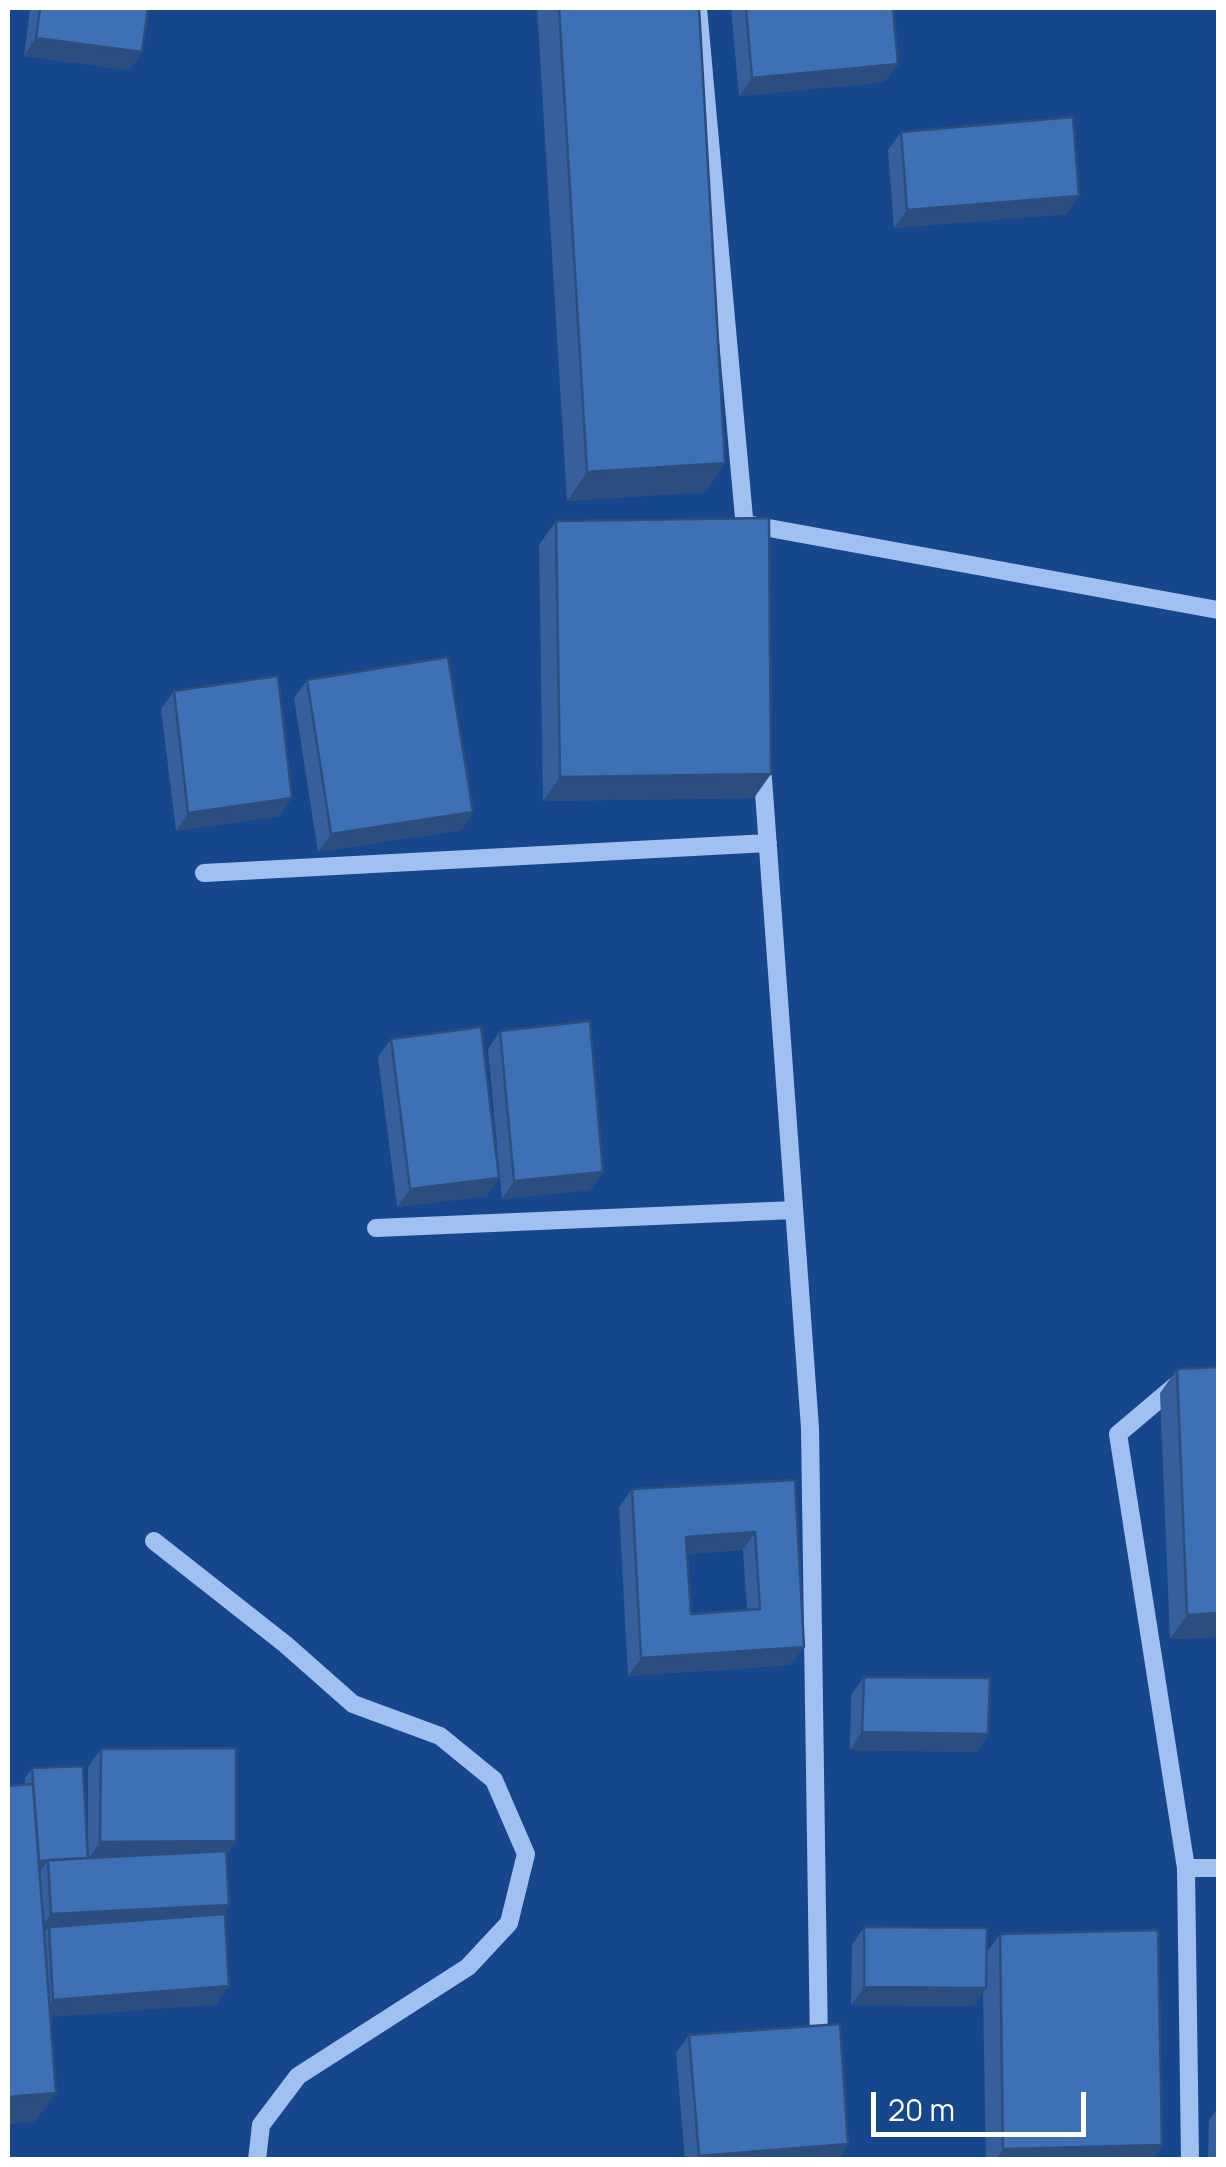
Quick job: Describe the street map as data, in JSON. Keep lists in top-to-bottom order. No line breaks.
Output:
{"scale_bar":"20 m"}
